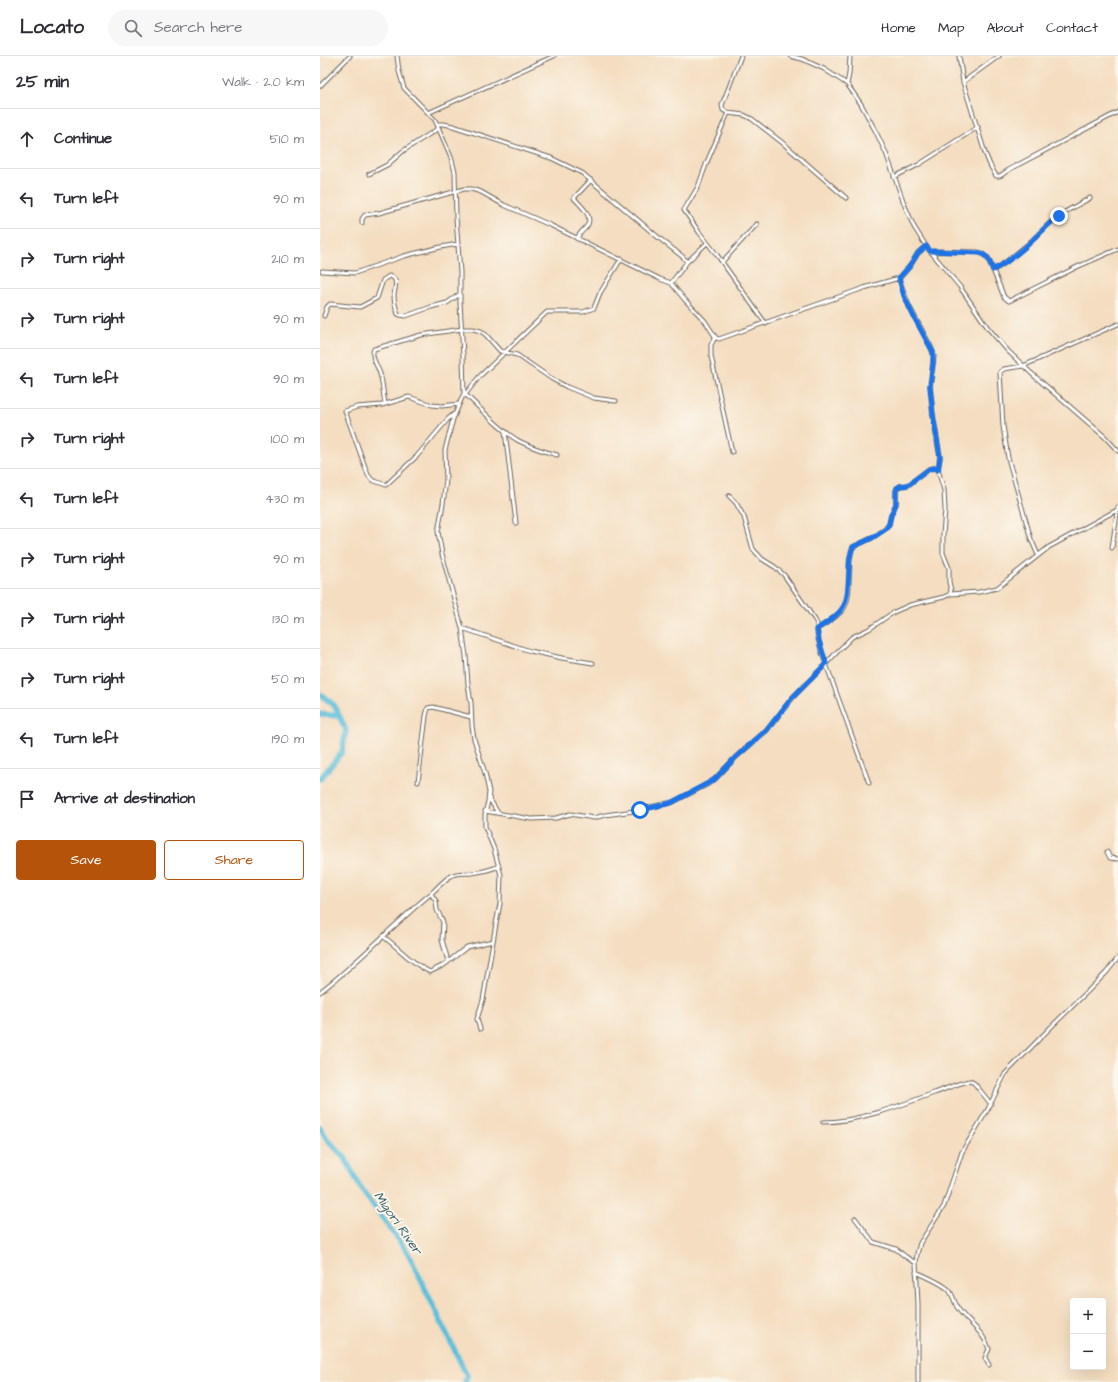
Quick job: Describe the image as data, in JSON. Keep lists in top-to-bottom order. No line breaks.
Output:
{"water":["Migori River"],"page":{"header":"Locato","search":"Search here","nav":["Home","Map","About","Contact"],"heading":["25 min","Walk · 2.0 km"],"list":[["Continue","510 m"],["Turn left","90 m"],["Turn right","210 m"],["Turn right","90 m"],["Turn left","90 m"],["Turn right","100 m"],["Turn left","430 m"],["Turn right","90 m"],["Turn right","130 m"],["Turn right","50 m"],["Turn left","190 m"],"Arrive at destination"],"buttons":["Save","Share"],"map_buttons":["+","−"]}}
